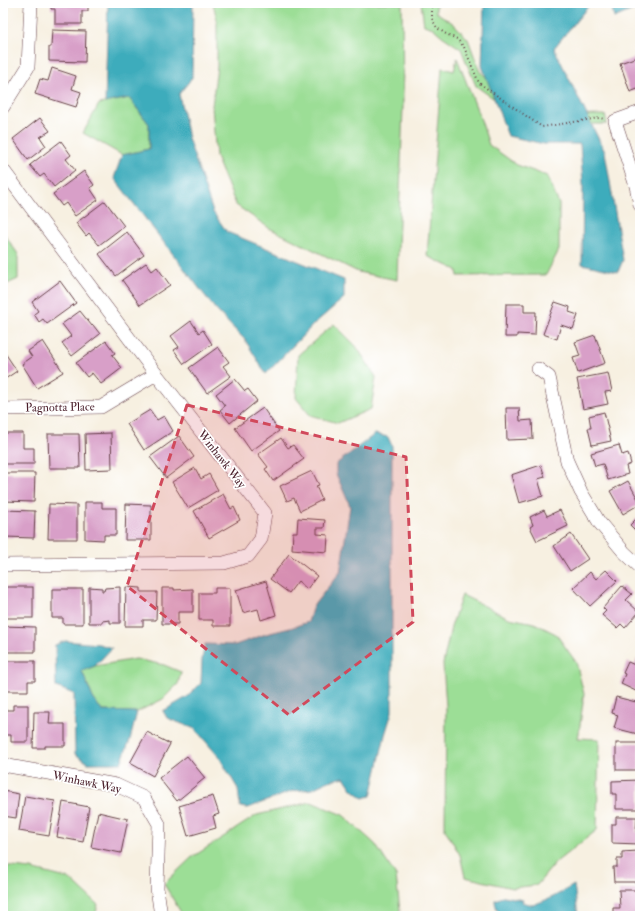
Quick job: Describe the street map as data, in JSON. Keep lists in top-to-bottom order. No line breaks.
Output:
{"streets":{"street":["Pagnotta Place","Winhawk Way"]},"crossings":[["Pagnotta Place","Winhawk Way"]]}
